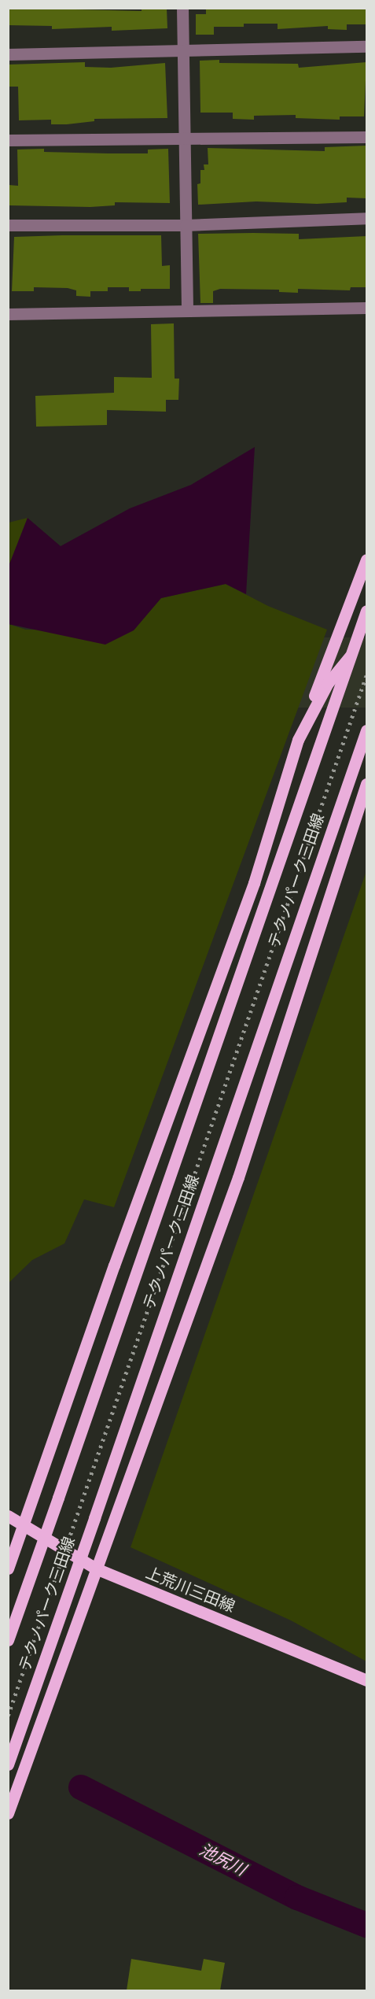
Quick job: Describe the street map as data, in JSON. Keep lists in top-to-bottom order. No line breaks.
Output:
{"streets":{"main road":["テクノパーク三田線","上荒川三田線"]},"water":["池尻川"]}
